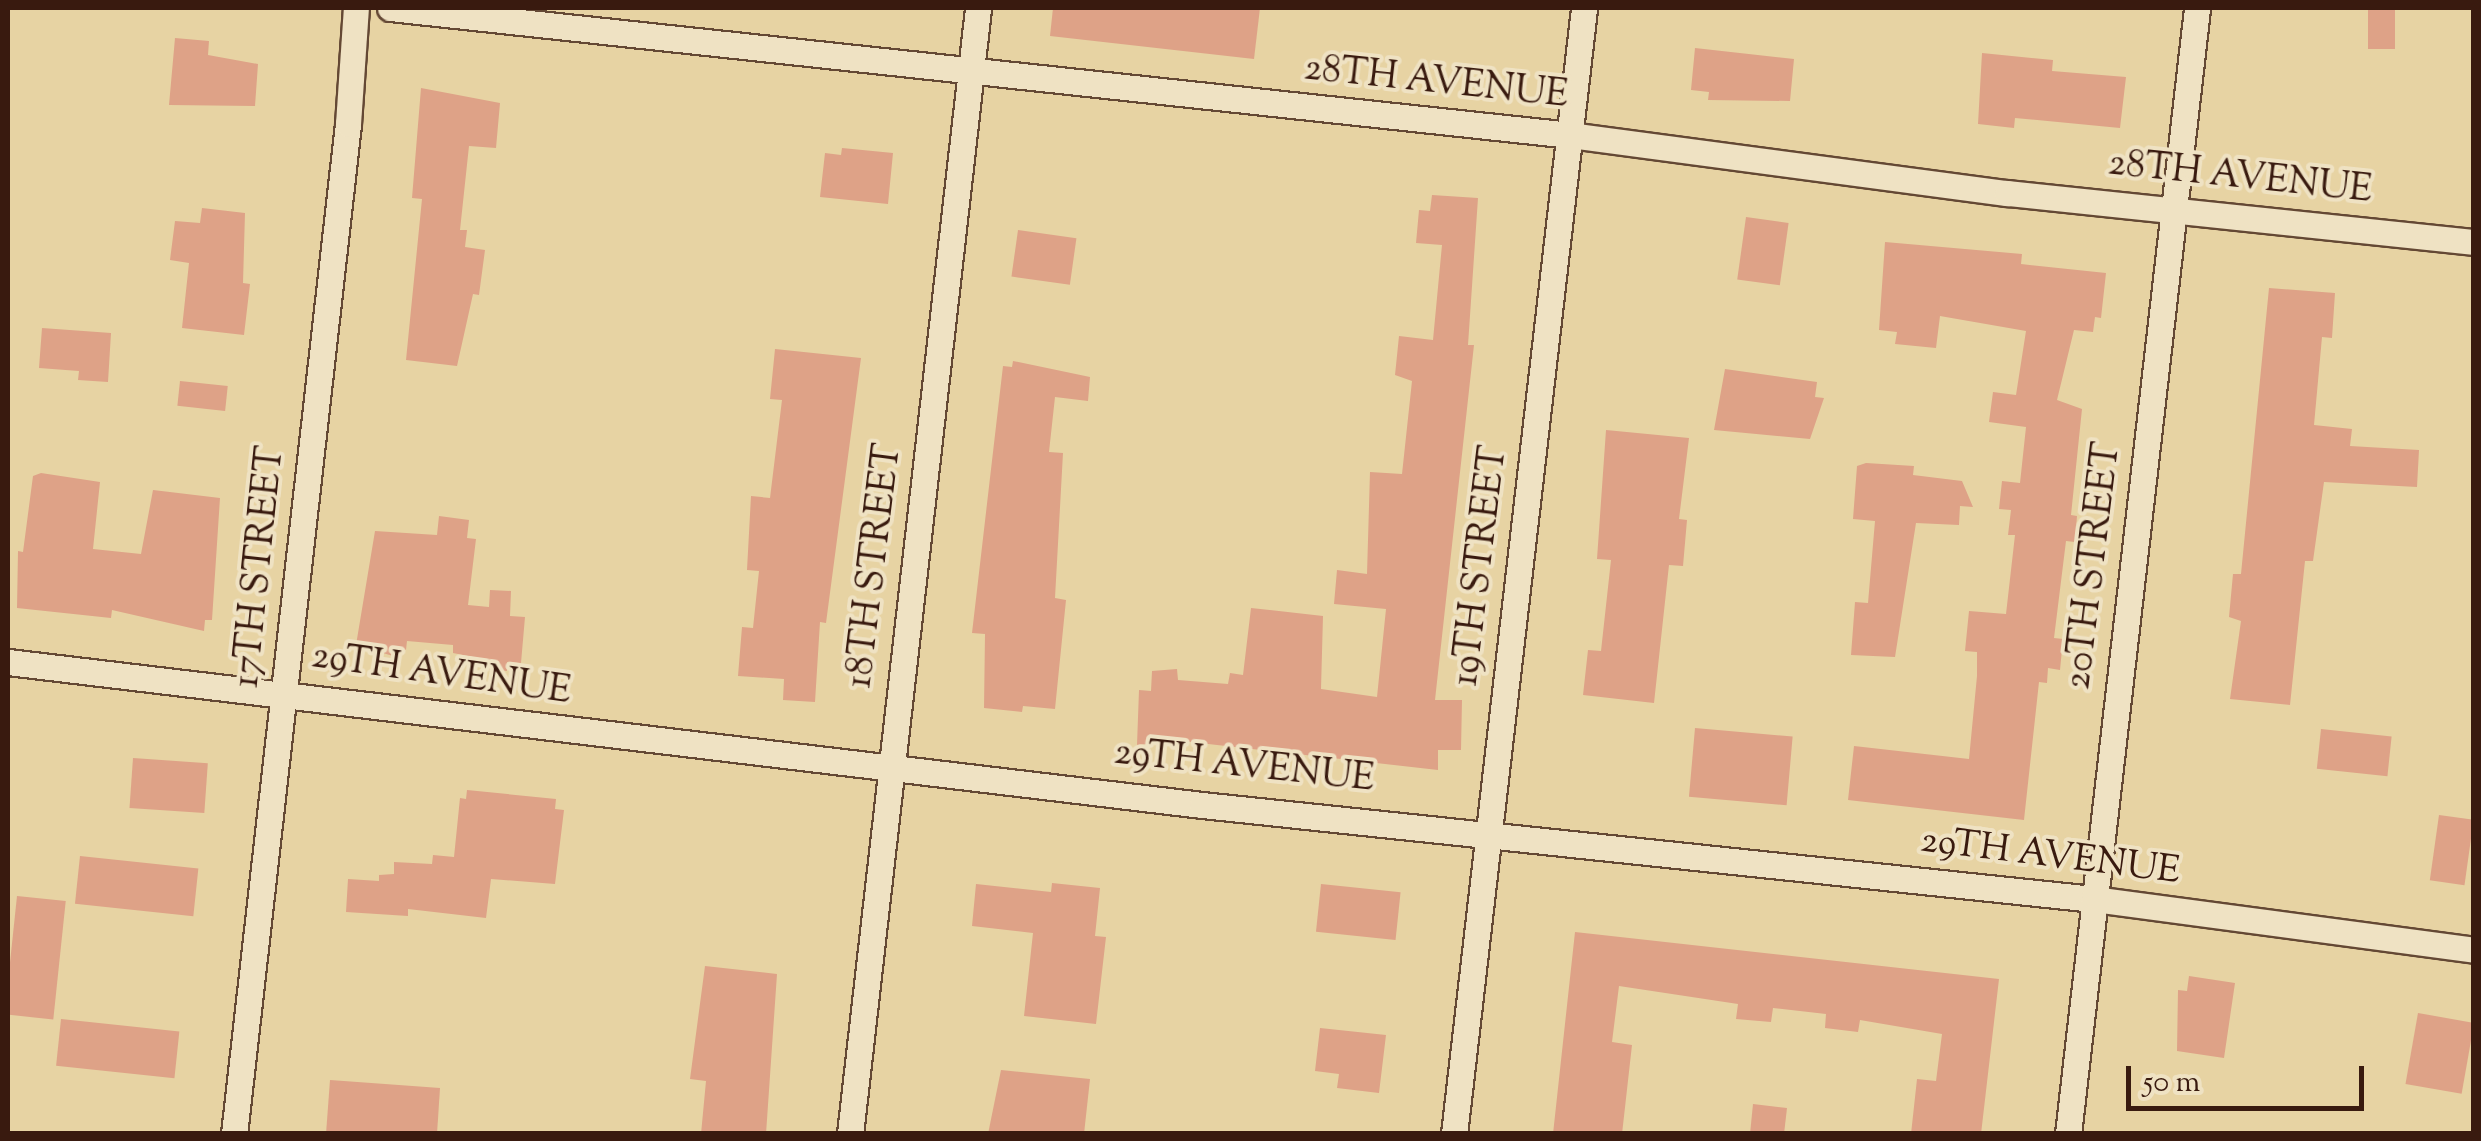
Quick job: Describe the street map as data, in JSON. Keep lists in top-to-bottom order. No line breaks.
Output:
{"streets":{"street":["28TH AVENUE","18TH STREET","19TH STREET","20TH STREET","17TH STREET","29TH AVENUE"]},"crossings":[["28TH AVENUE","18TH STREET"],["28TH AVENUE","19TH STREET"],["28TH AVENUE","20TH STREET"],["18TH STREET","29TH AVENUE"],["19TH STREET","29TH AVENUE"],["20TH STREET","29TH AVENUE"],["17TH STREET","29TH AVENUE"]],"scale_bar":"50 m"}
